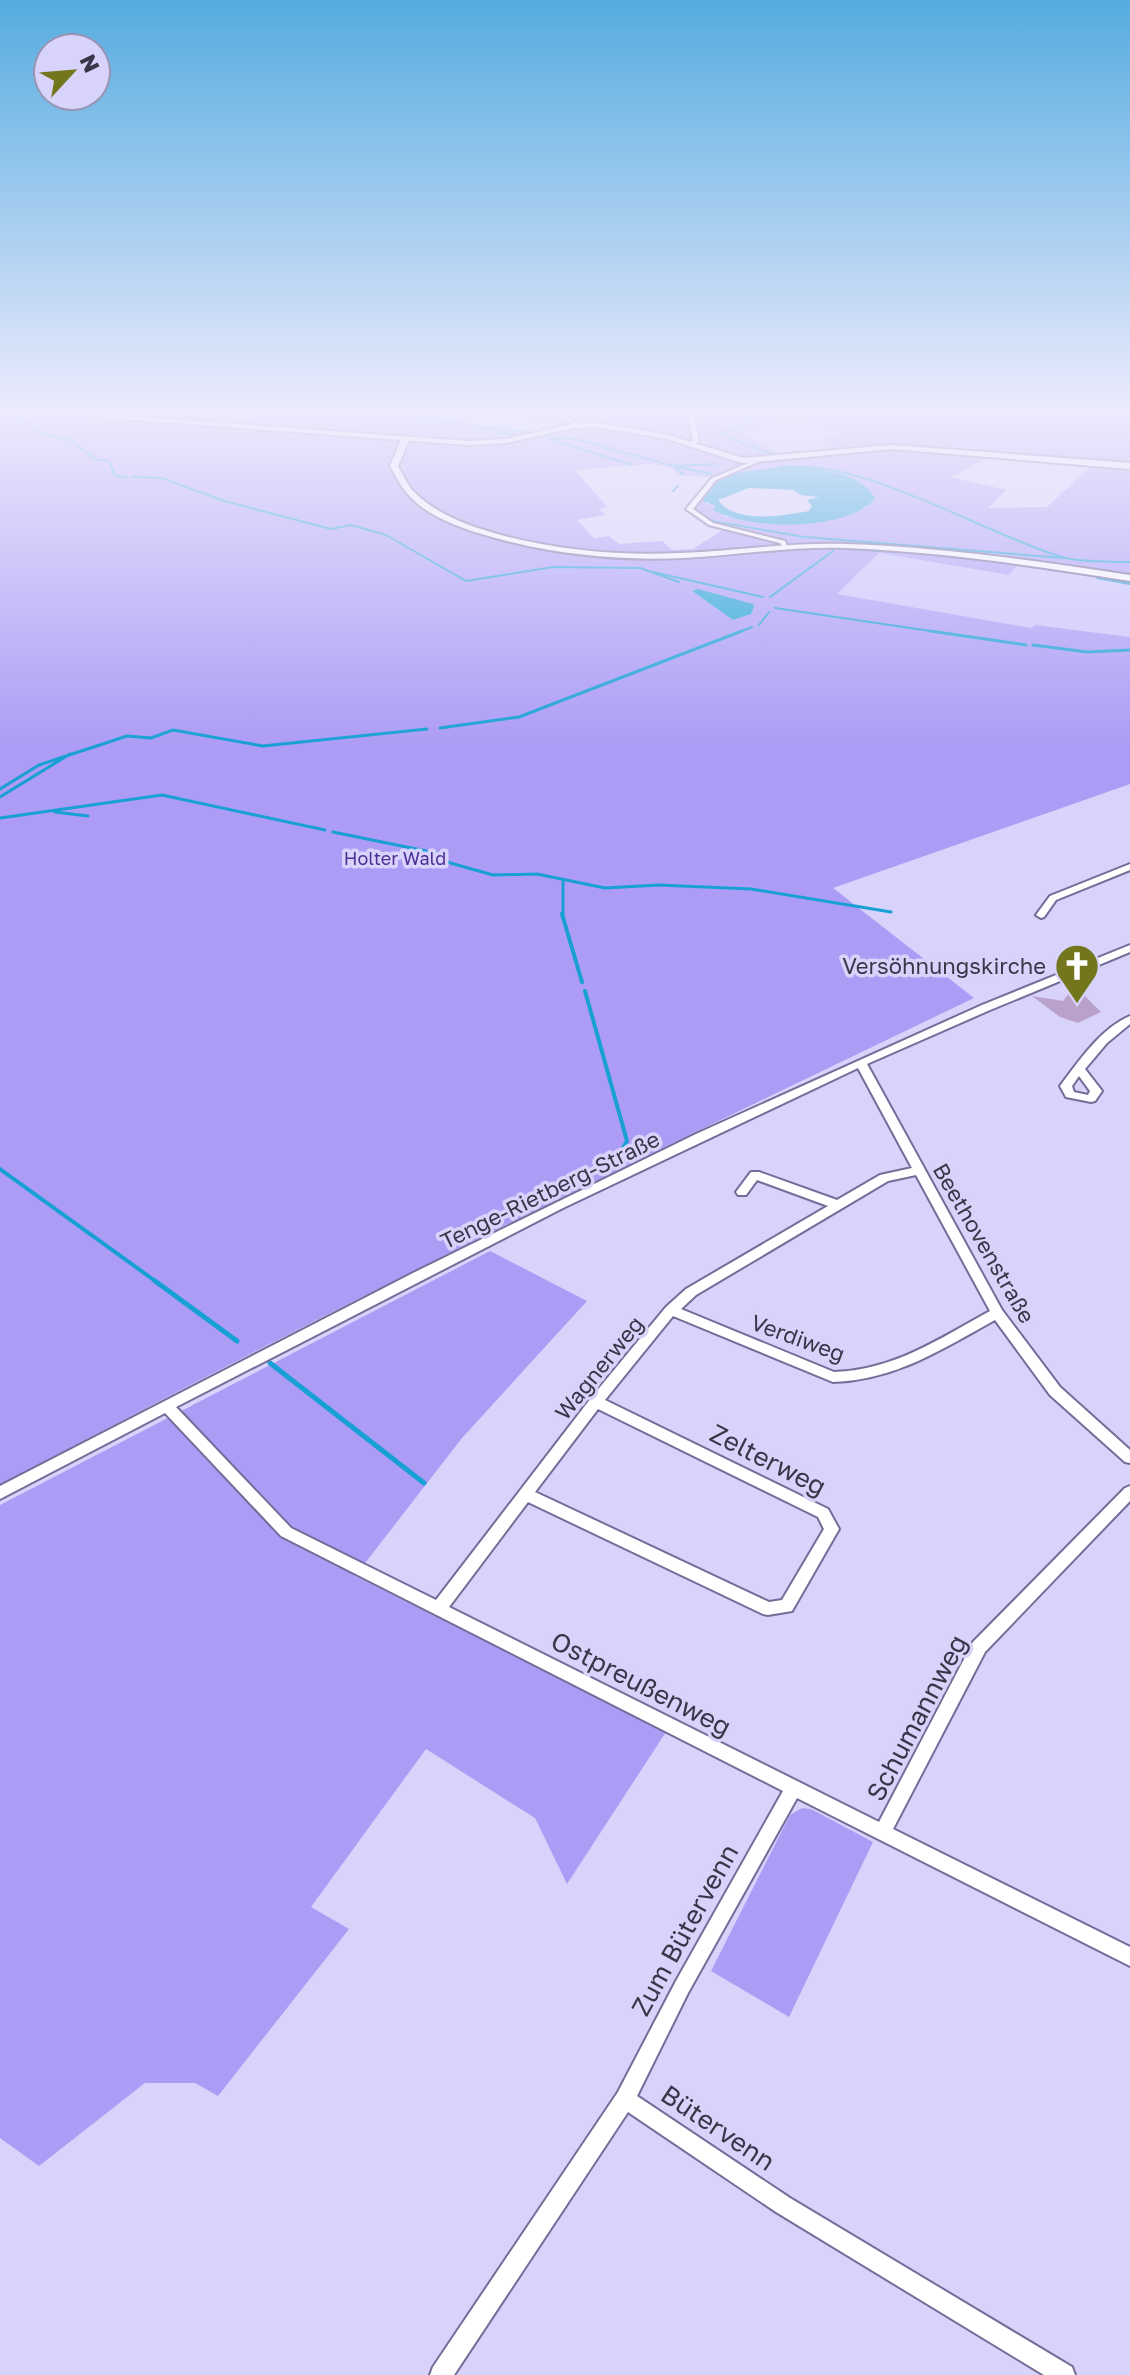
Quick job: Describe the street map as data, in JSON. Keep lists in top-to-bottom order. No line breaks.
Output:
{"streets":{"street":["Tenge-Rietberg-Straße","Beethovenstraße","Verdiweg","Wagnerweg","Zelterweg","Ostpreußenweg","Schumannweg","Zum Bütervenn","Bütervenn"]},"crossings":[["Tenge-Rietberg-Straße","Beethovenstraße"],["Tenge-Rietberg-Straße","Ostpreußenweg"],["Beethovenstraße","Verdiweg"],["Beethovenstraße","Wagnerweg"],["Verdiweg","Wagnerweg"],["Wagnerweg","Zelterweg"],["Wagnerweg","Ostpreußenweg"],["Ostpreußenweg","Schumannweg"],["Ostpreußenweg","Zum Bütervenn"],["Zum Bütervenn","Bütervenn"]],"parks":["Holter Wald"],"places":{"church":["Versöhnungskirche"]},"north":"top right"}
